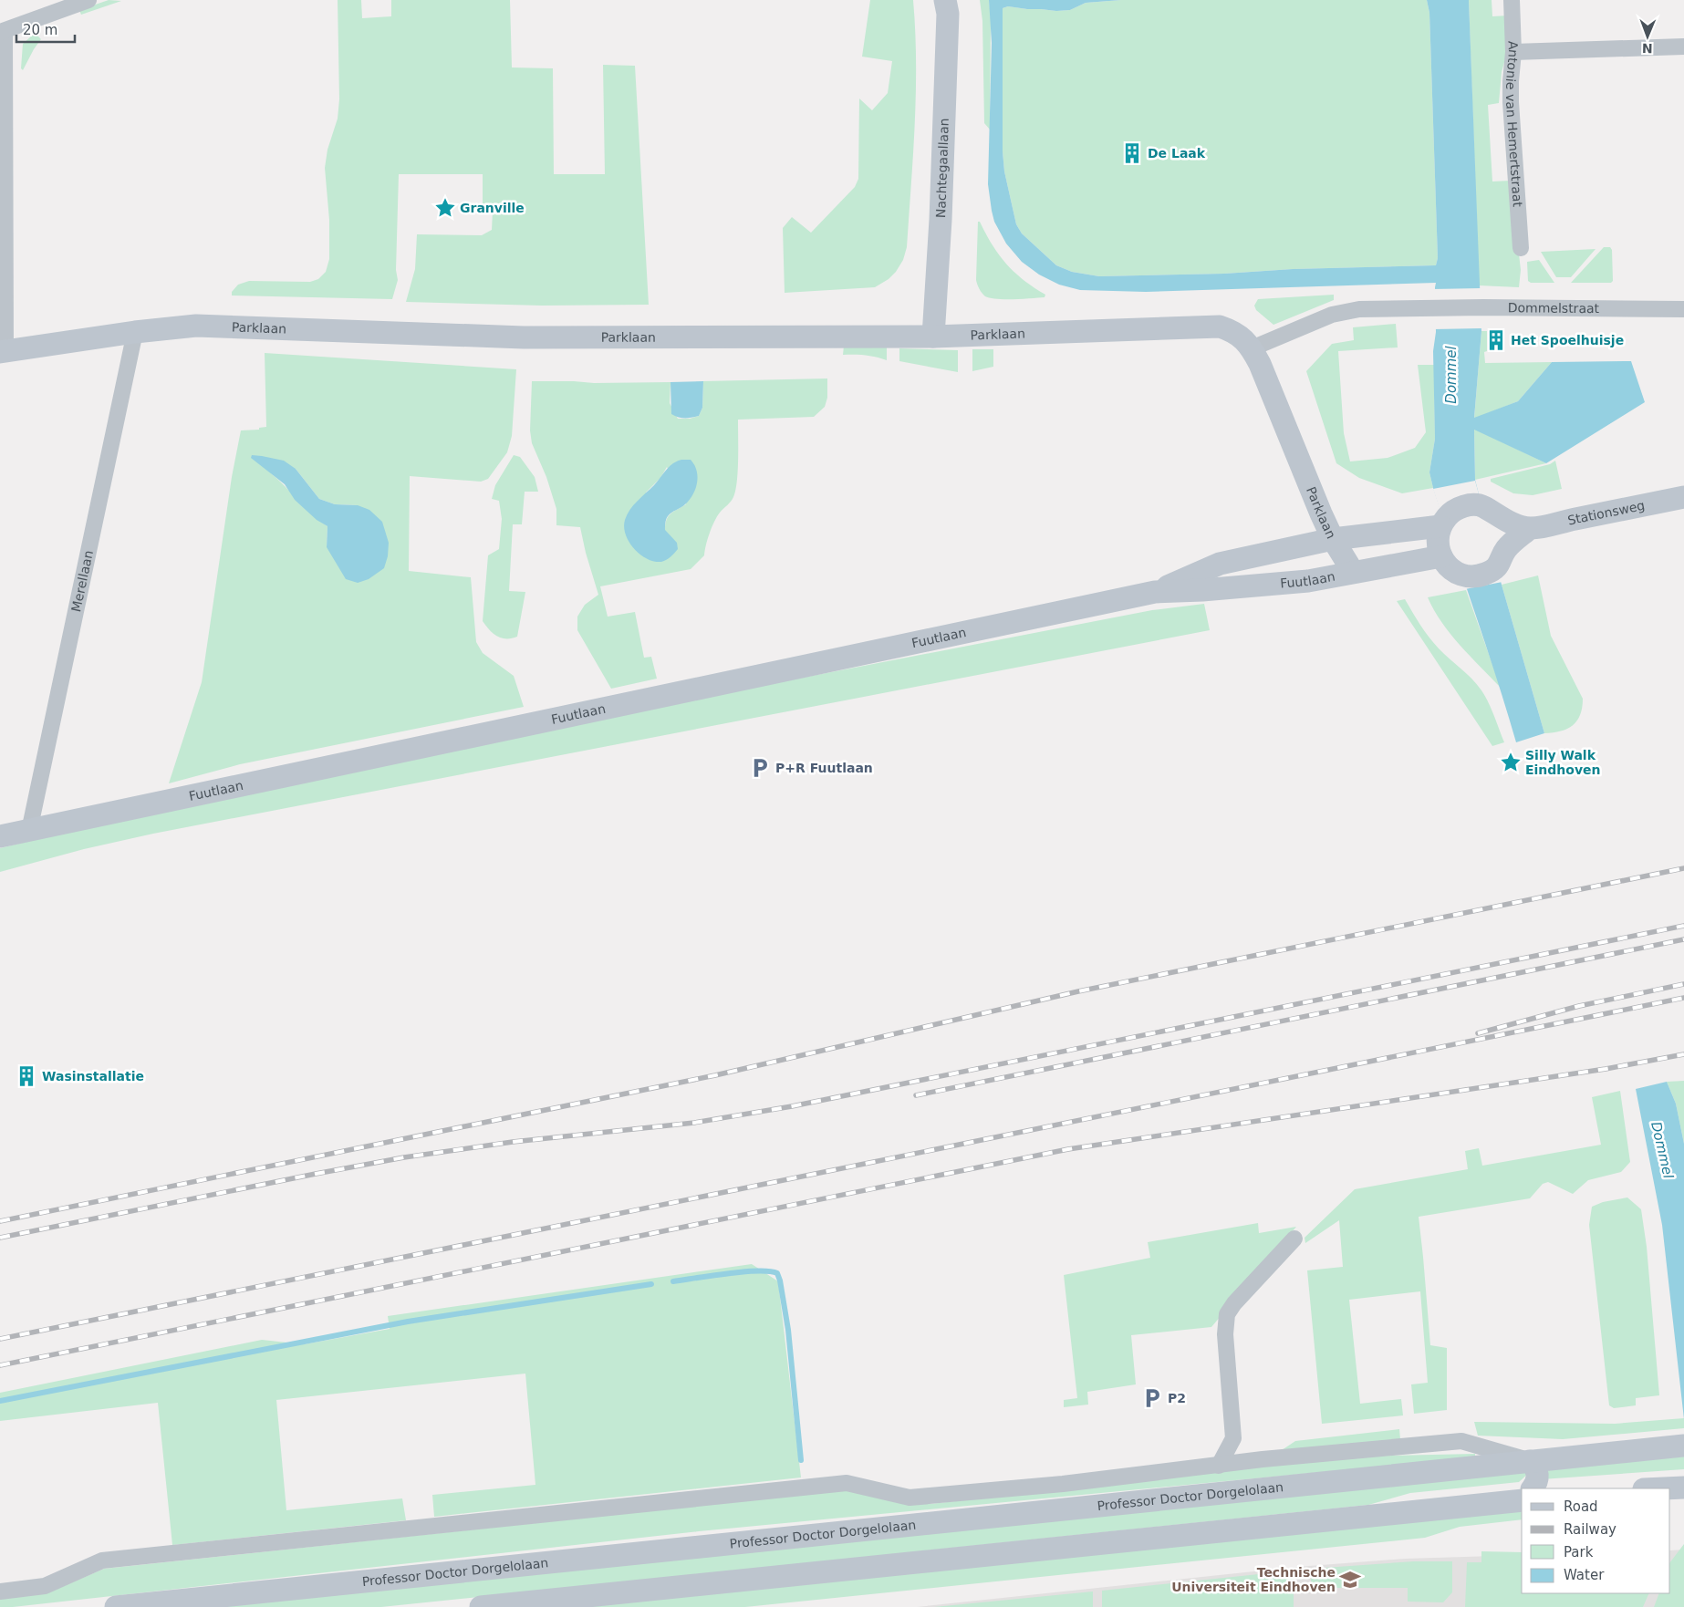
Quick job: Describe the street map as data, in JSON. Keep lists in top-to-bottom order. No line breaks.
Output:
{"streets":{"street":["Antonie van Hemertstraat","Nachtegaallaan","Dommelstraat","Parklaan","Stationsweg","Fuutlaan","Merellaan","Professor Doctor Dorgelolaan"]},"crossings":[["Nachtegaallaan","Parklaan"],["Dommelstraat","Parklaan"],["Parklaan","Fuutlaan"],["Parklaan","Merellaan"],["Fuutlaan","Merellaan"]],"water":["Dommel"],"places":{"building":["De Laak","Het Spoelhuisje","Wasinstallatie"],"place":["Granville","Silly Walk Eindhoven"],"parking":["P+R Fuutlaan","P2"],"school or university":["Technische Universiteit Eindhoven"]},"legend":["Road","Railway","Park","Water"],"scale_bar":"20 m","north":"bottom"}
